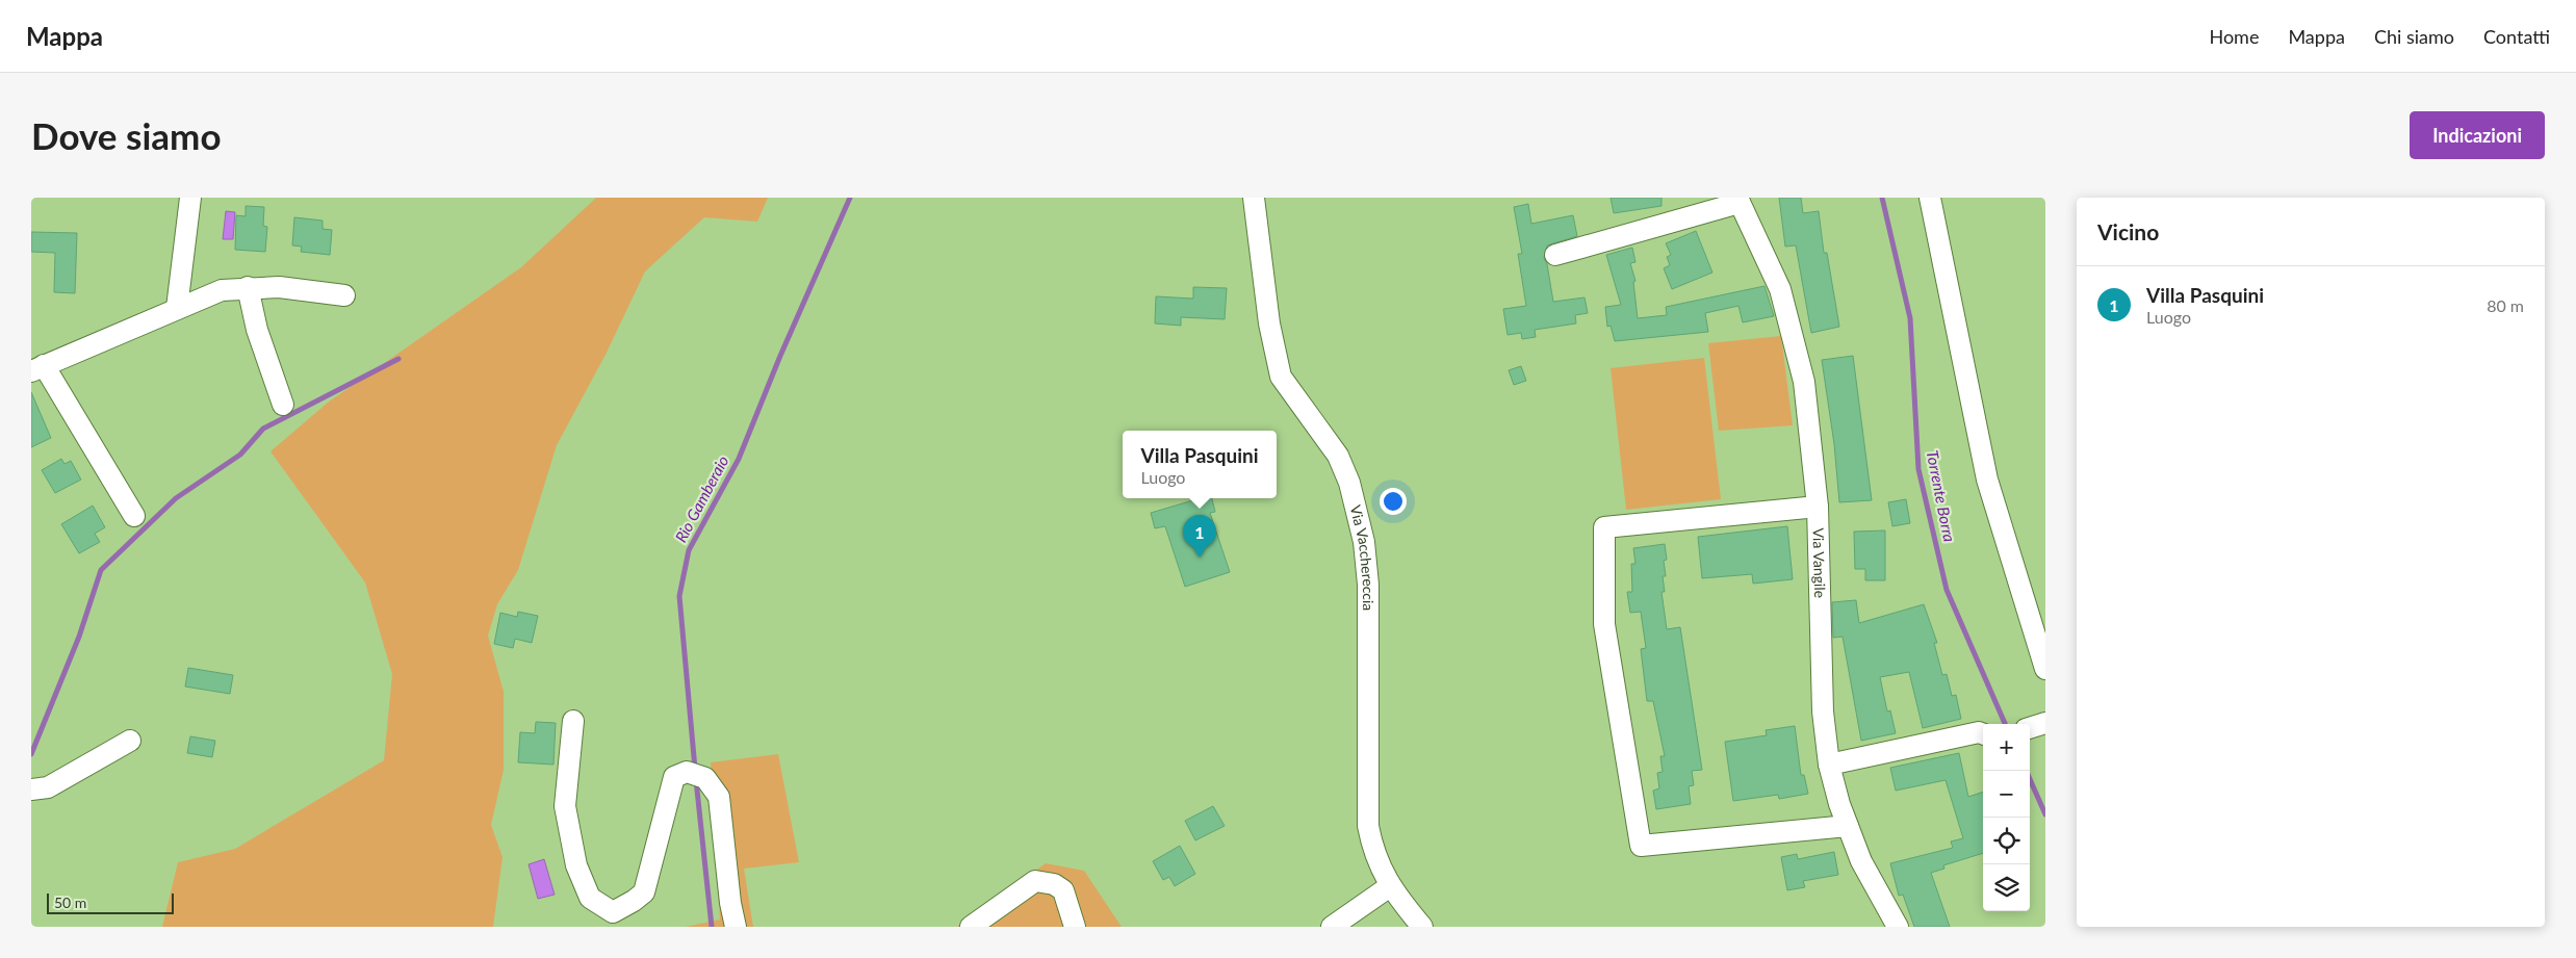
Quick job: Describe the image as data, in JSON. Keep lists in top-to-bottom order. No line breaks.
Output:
{"streets":{"street":["Via Vacchereccia","Via Vangile"]},"water":["Torrente Borra","Rio Gamberaio"],"scale_bar":"50 m","page":{"header":"Mappa","nav":["Home","Mappa","Chi siamo","Contatti"],"buttons":"Indicazioni","title":"Dove siamo","heading":"Vicino","list":[{"mark":"1","name":"Villa Pasquini","note":"Luogo","value":"80 m"}],"popup":["Villa Pasquini","Luogo"],"pins":"1","map_buttons":["+","−"],"scale":"50 m"}}
